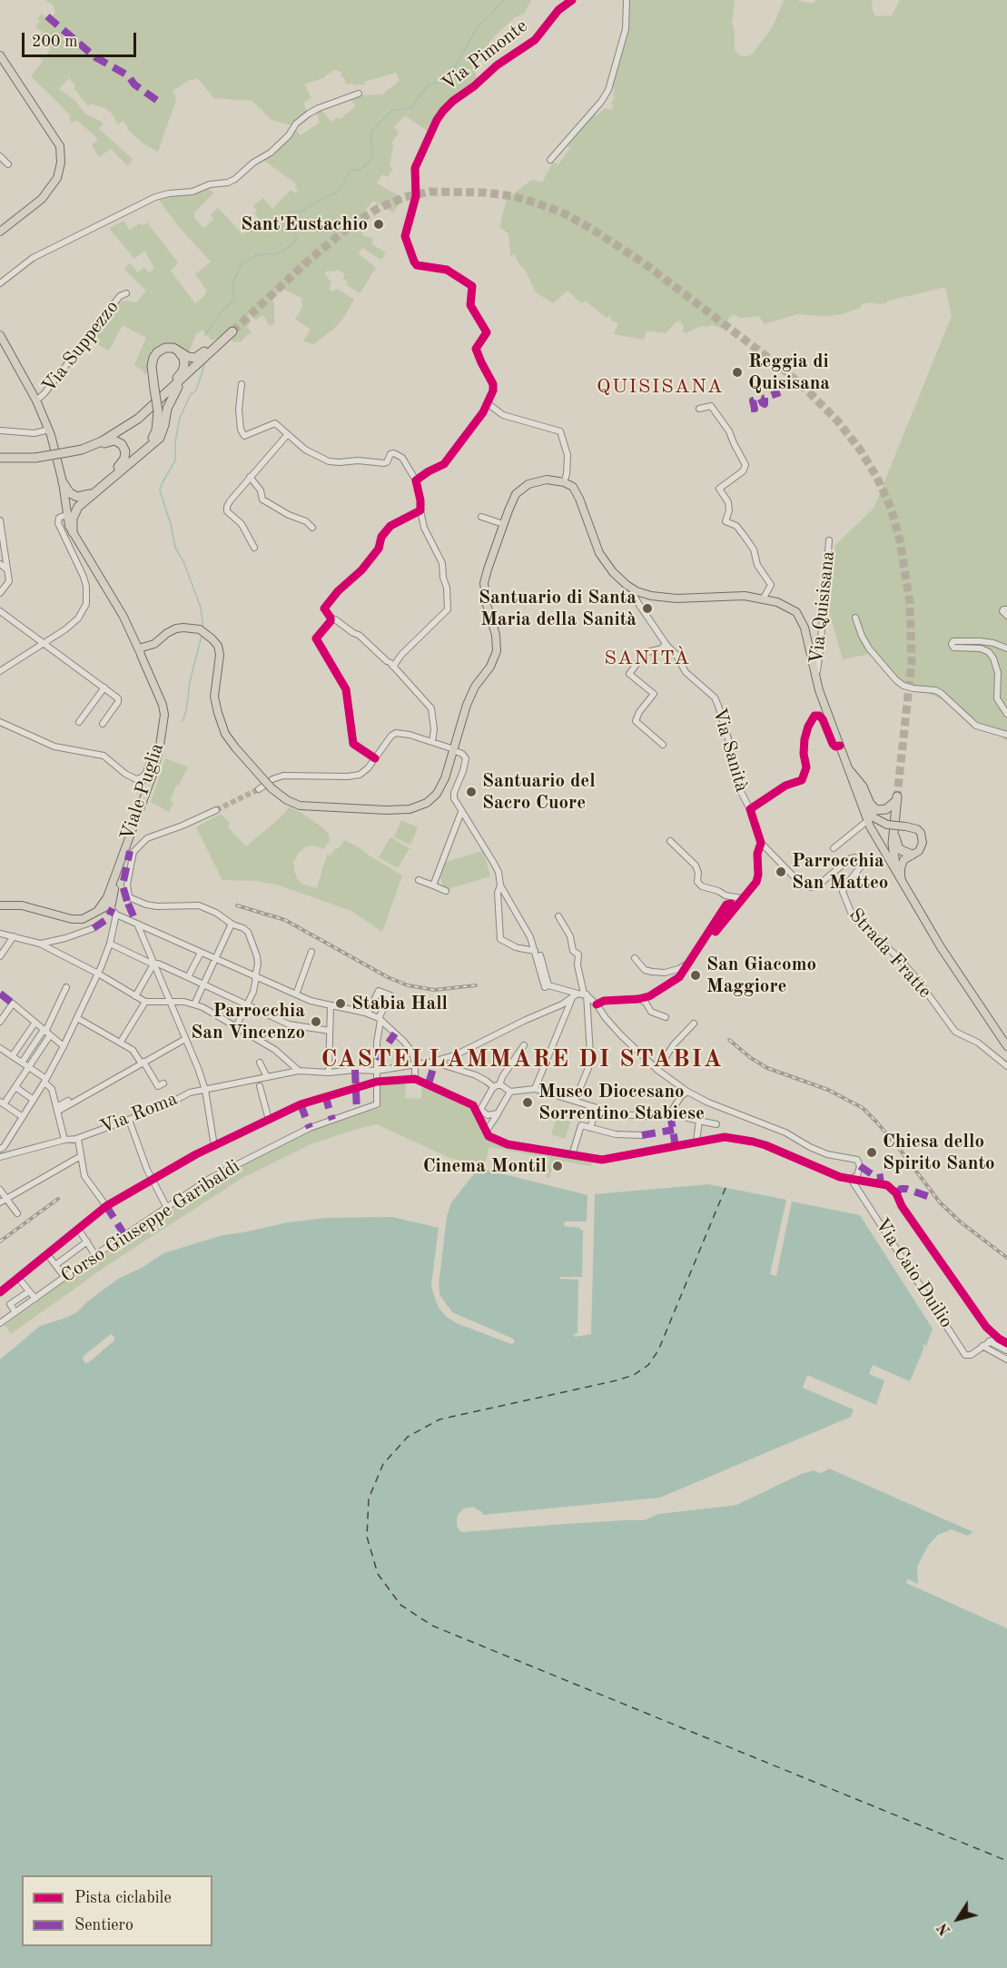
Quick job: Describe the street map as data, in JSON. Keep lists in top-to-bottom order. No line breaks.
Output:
{"streets":{"main road":["Viale Puglia"],"street":["Via Pimonte","Via Suppezzo","Via Quisisana","Via Sanità","Strada Fratte","Via Roma","Corso Giuseppe Garibaldi","Via Caio Duilio"]},"crossings":[["Via Suppezzo","Viale Puglia"],["Via Sanità","Strada Fratte"]],"districts":["QUISISANA","SANITÀ","CASTELLAMMARE DI STABIA"],"places":["Sant'Eustachio","Reggia di Quisisana","Santuario di Santa Maria della Sanità","Santuario del Sacro Cuore","Parrocchia San Matteo","San Giacomo Maggiore","Stabia Hall","Parrocchia San Vincenzo","Museo Diocesano Sorrentino Stabiese","Chiesa dello Spirito Santo","Cinema Montil"],"legend":["Pista ciclabile","Sentiero"],"scale_bar":"200 m","north":"bottom left"}
